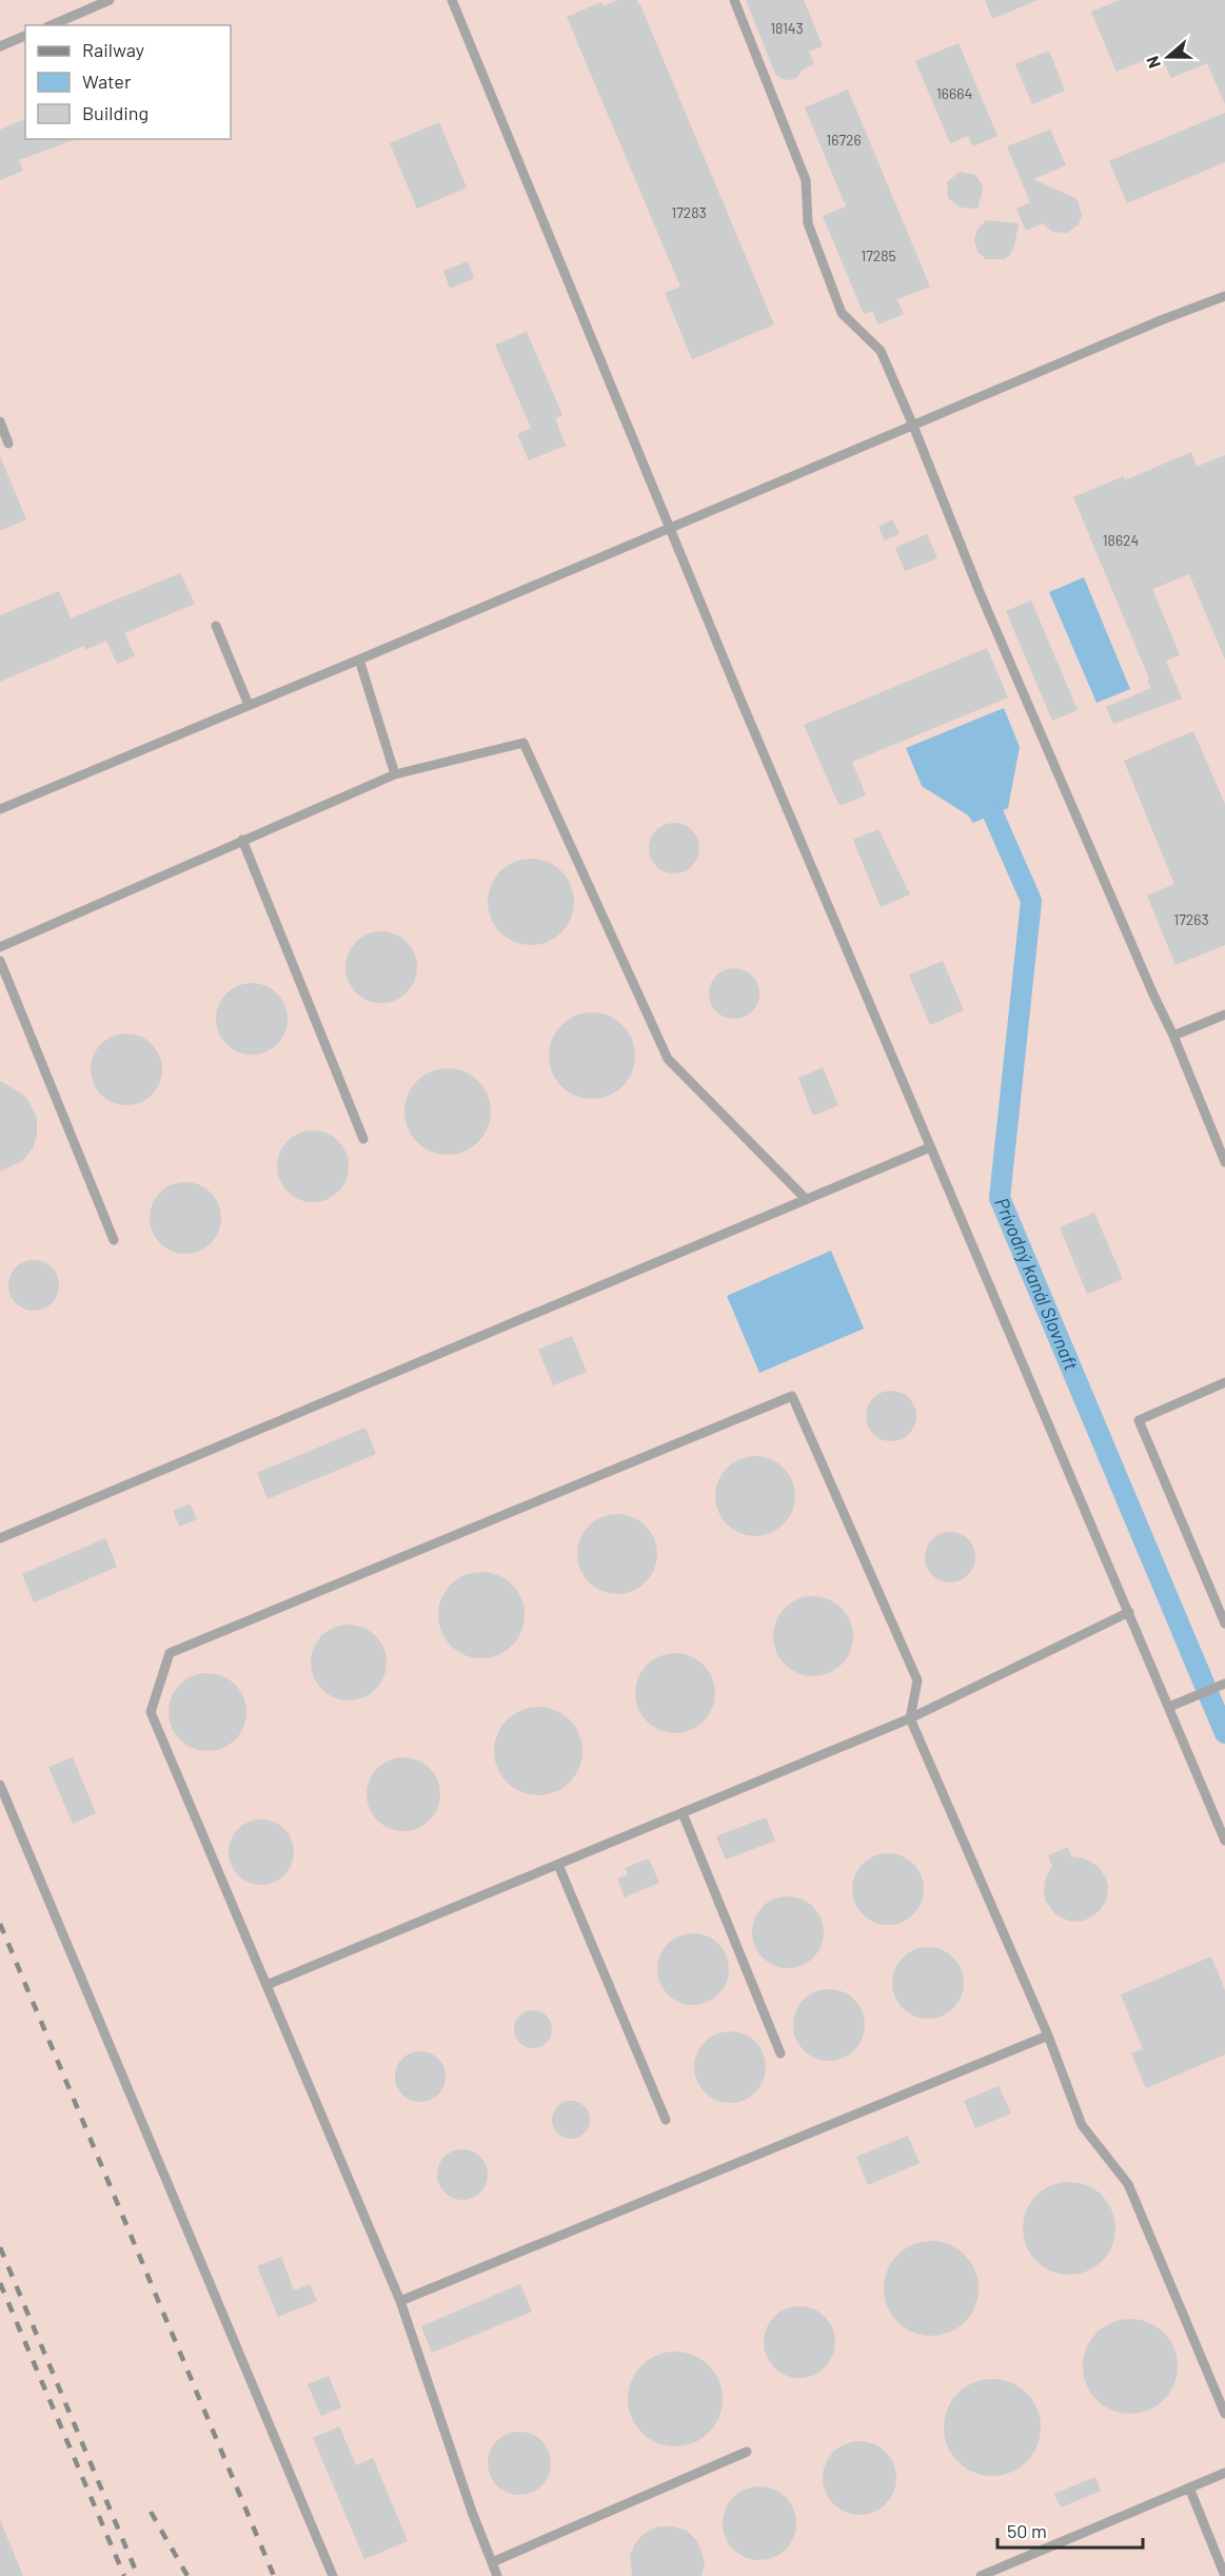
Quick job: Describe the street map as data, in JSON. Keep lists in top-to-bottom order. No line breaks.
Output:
{"water":["Prívodný kanál Slovnaft"],"house_numbers":["18143","16664","16726","17283","17285","18624","17263"],"legend":["Railway","Water","Building"],"scale_bar":"50 m","north":"left"}
